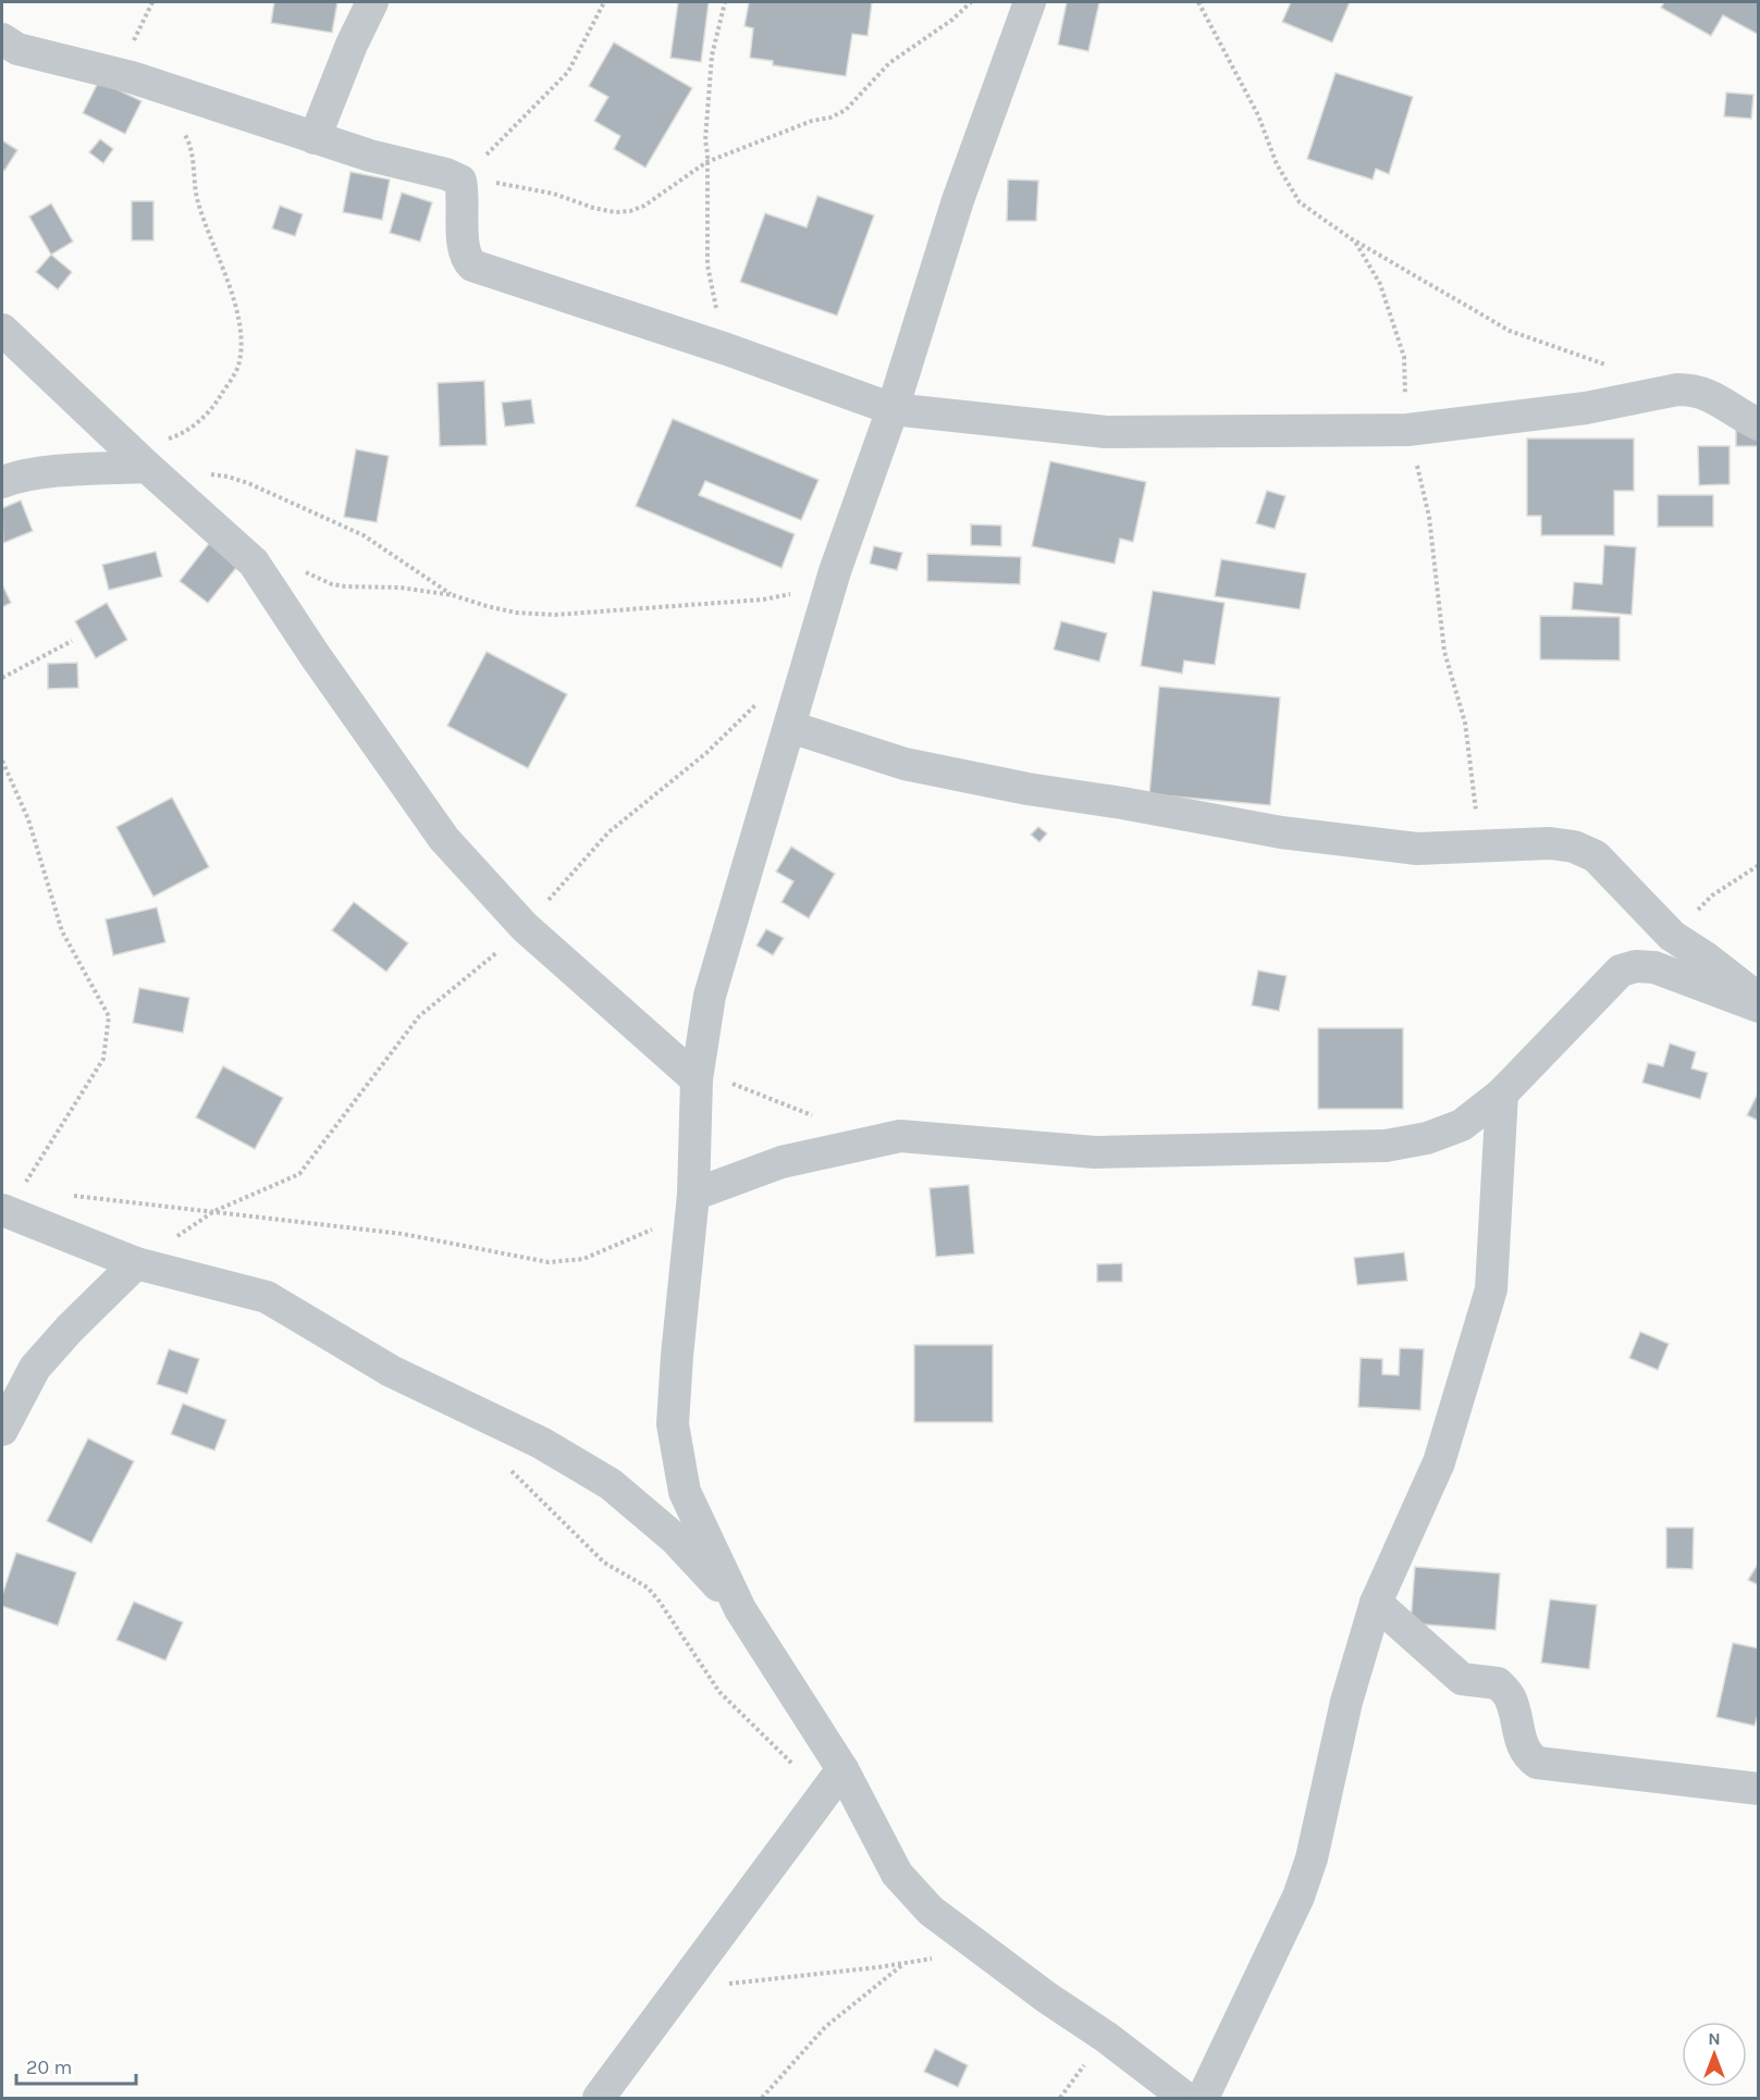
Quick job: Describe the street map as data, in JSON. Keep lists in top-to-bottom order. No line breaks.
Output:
{"scale_bar":"20 m","north":"top"}
